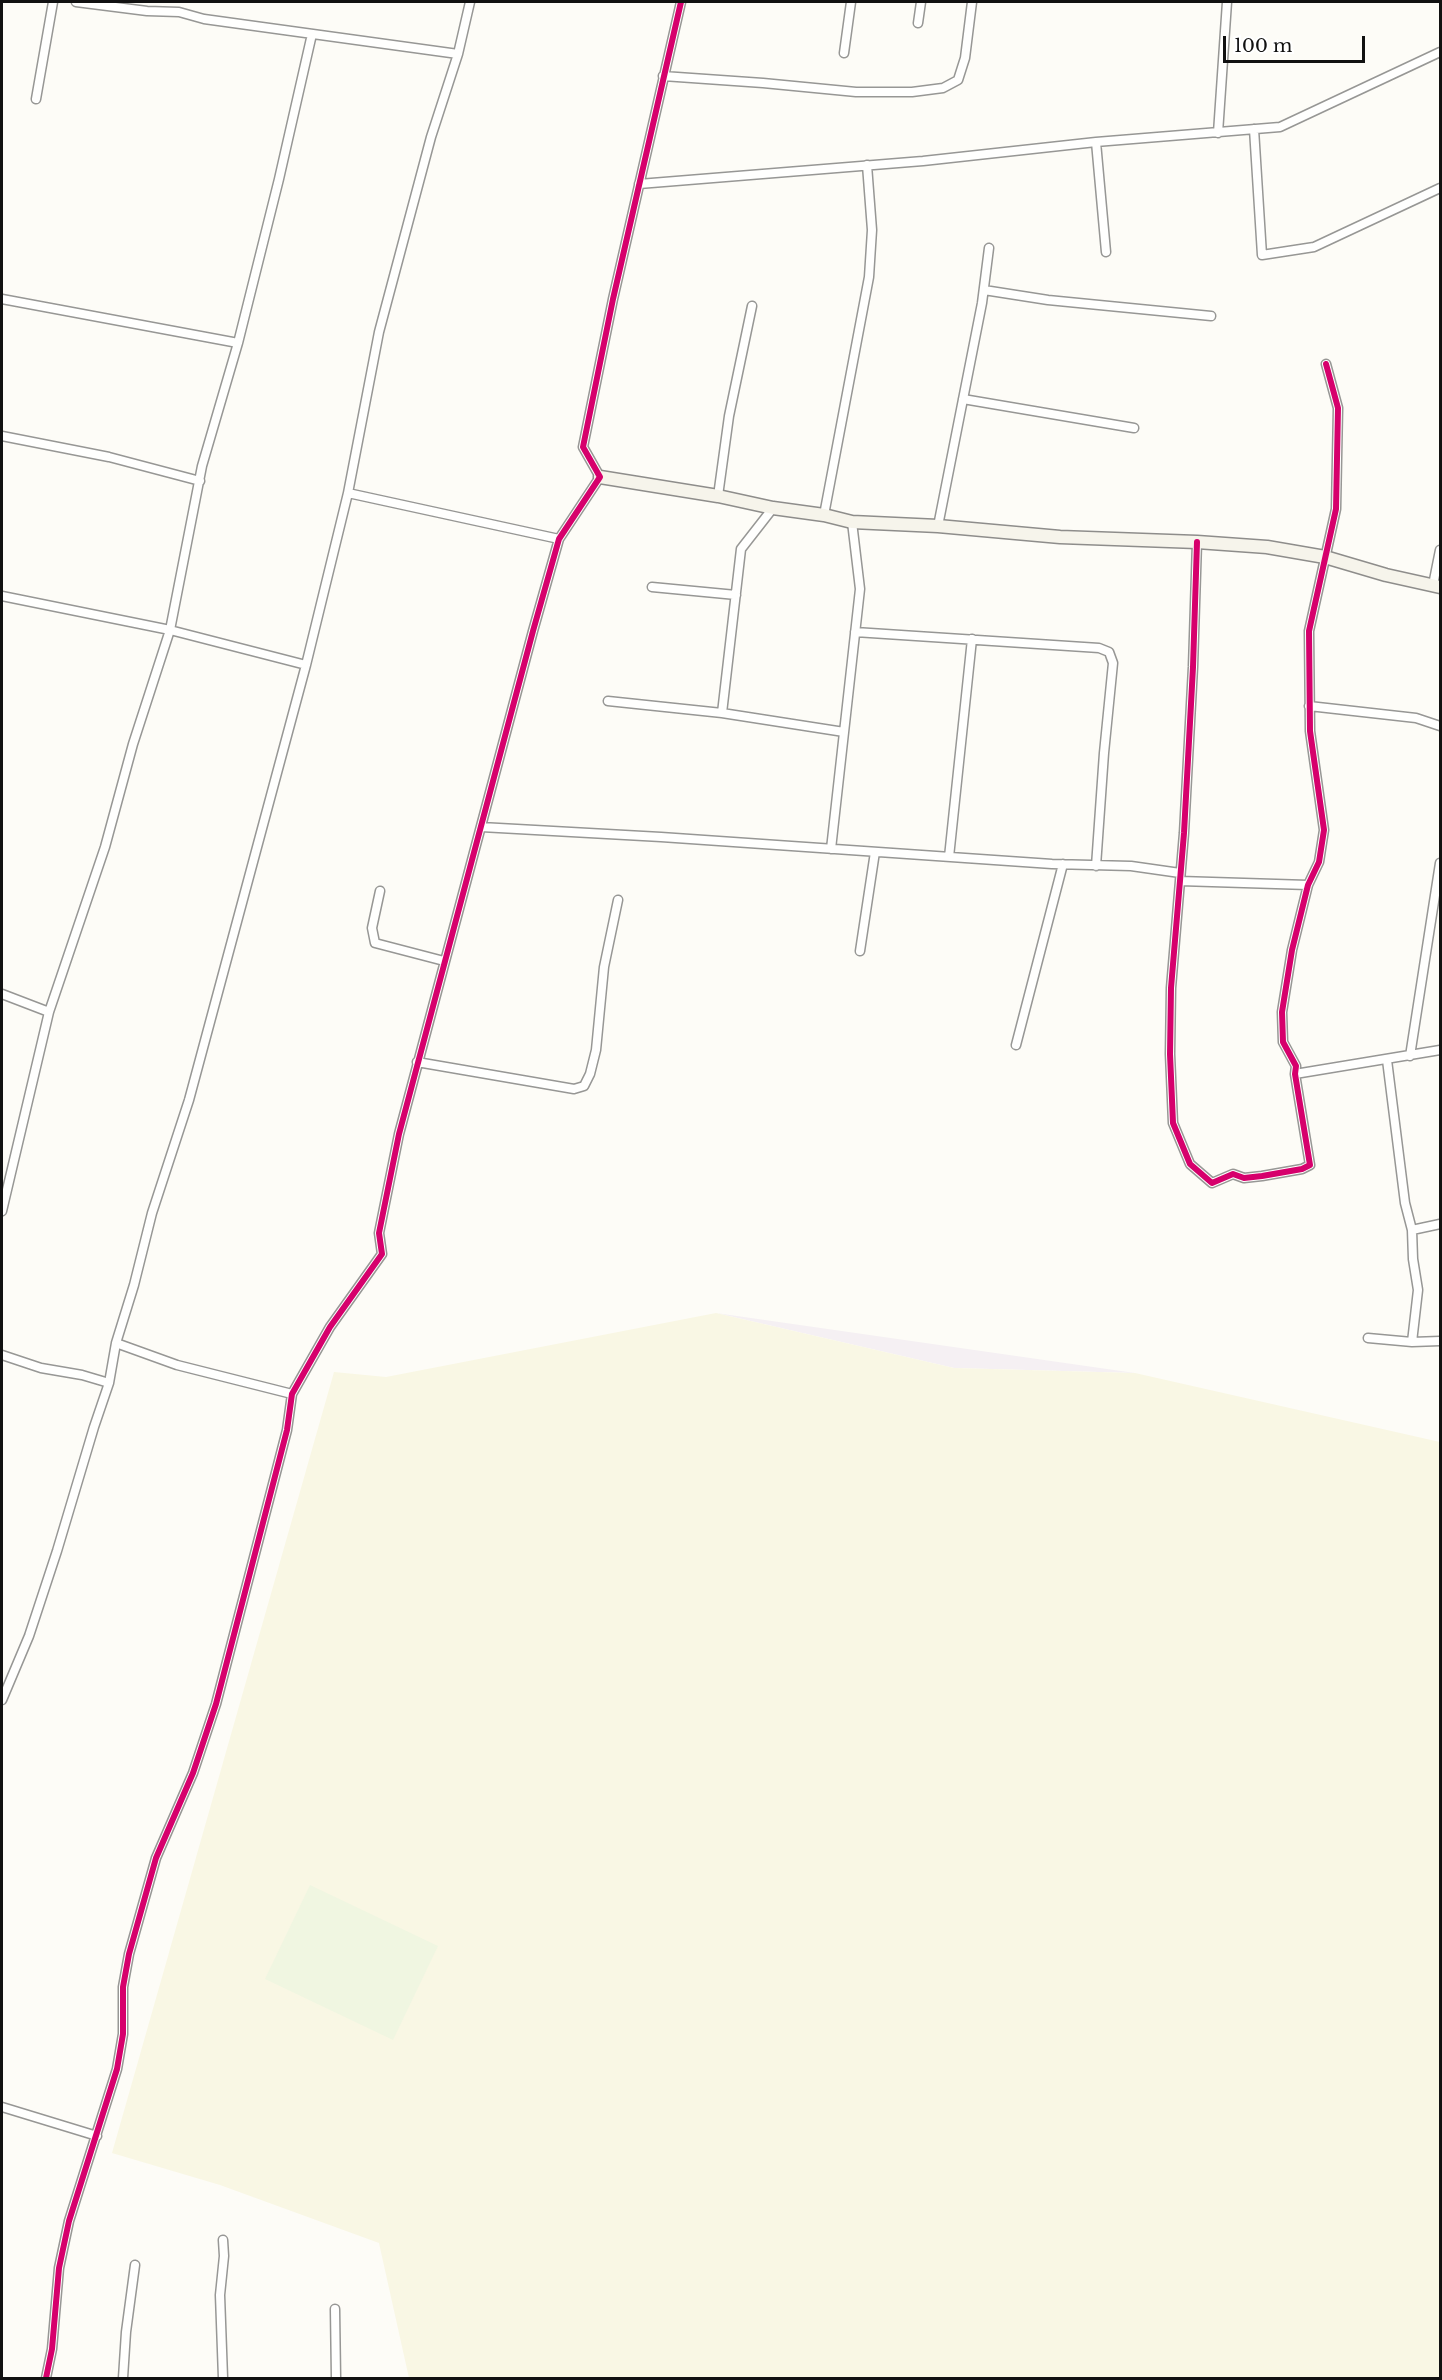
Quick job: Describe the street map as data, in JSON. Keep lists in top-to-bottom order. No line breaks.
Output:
{"scale_bar":"100 m"}
